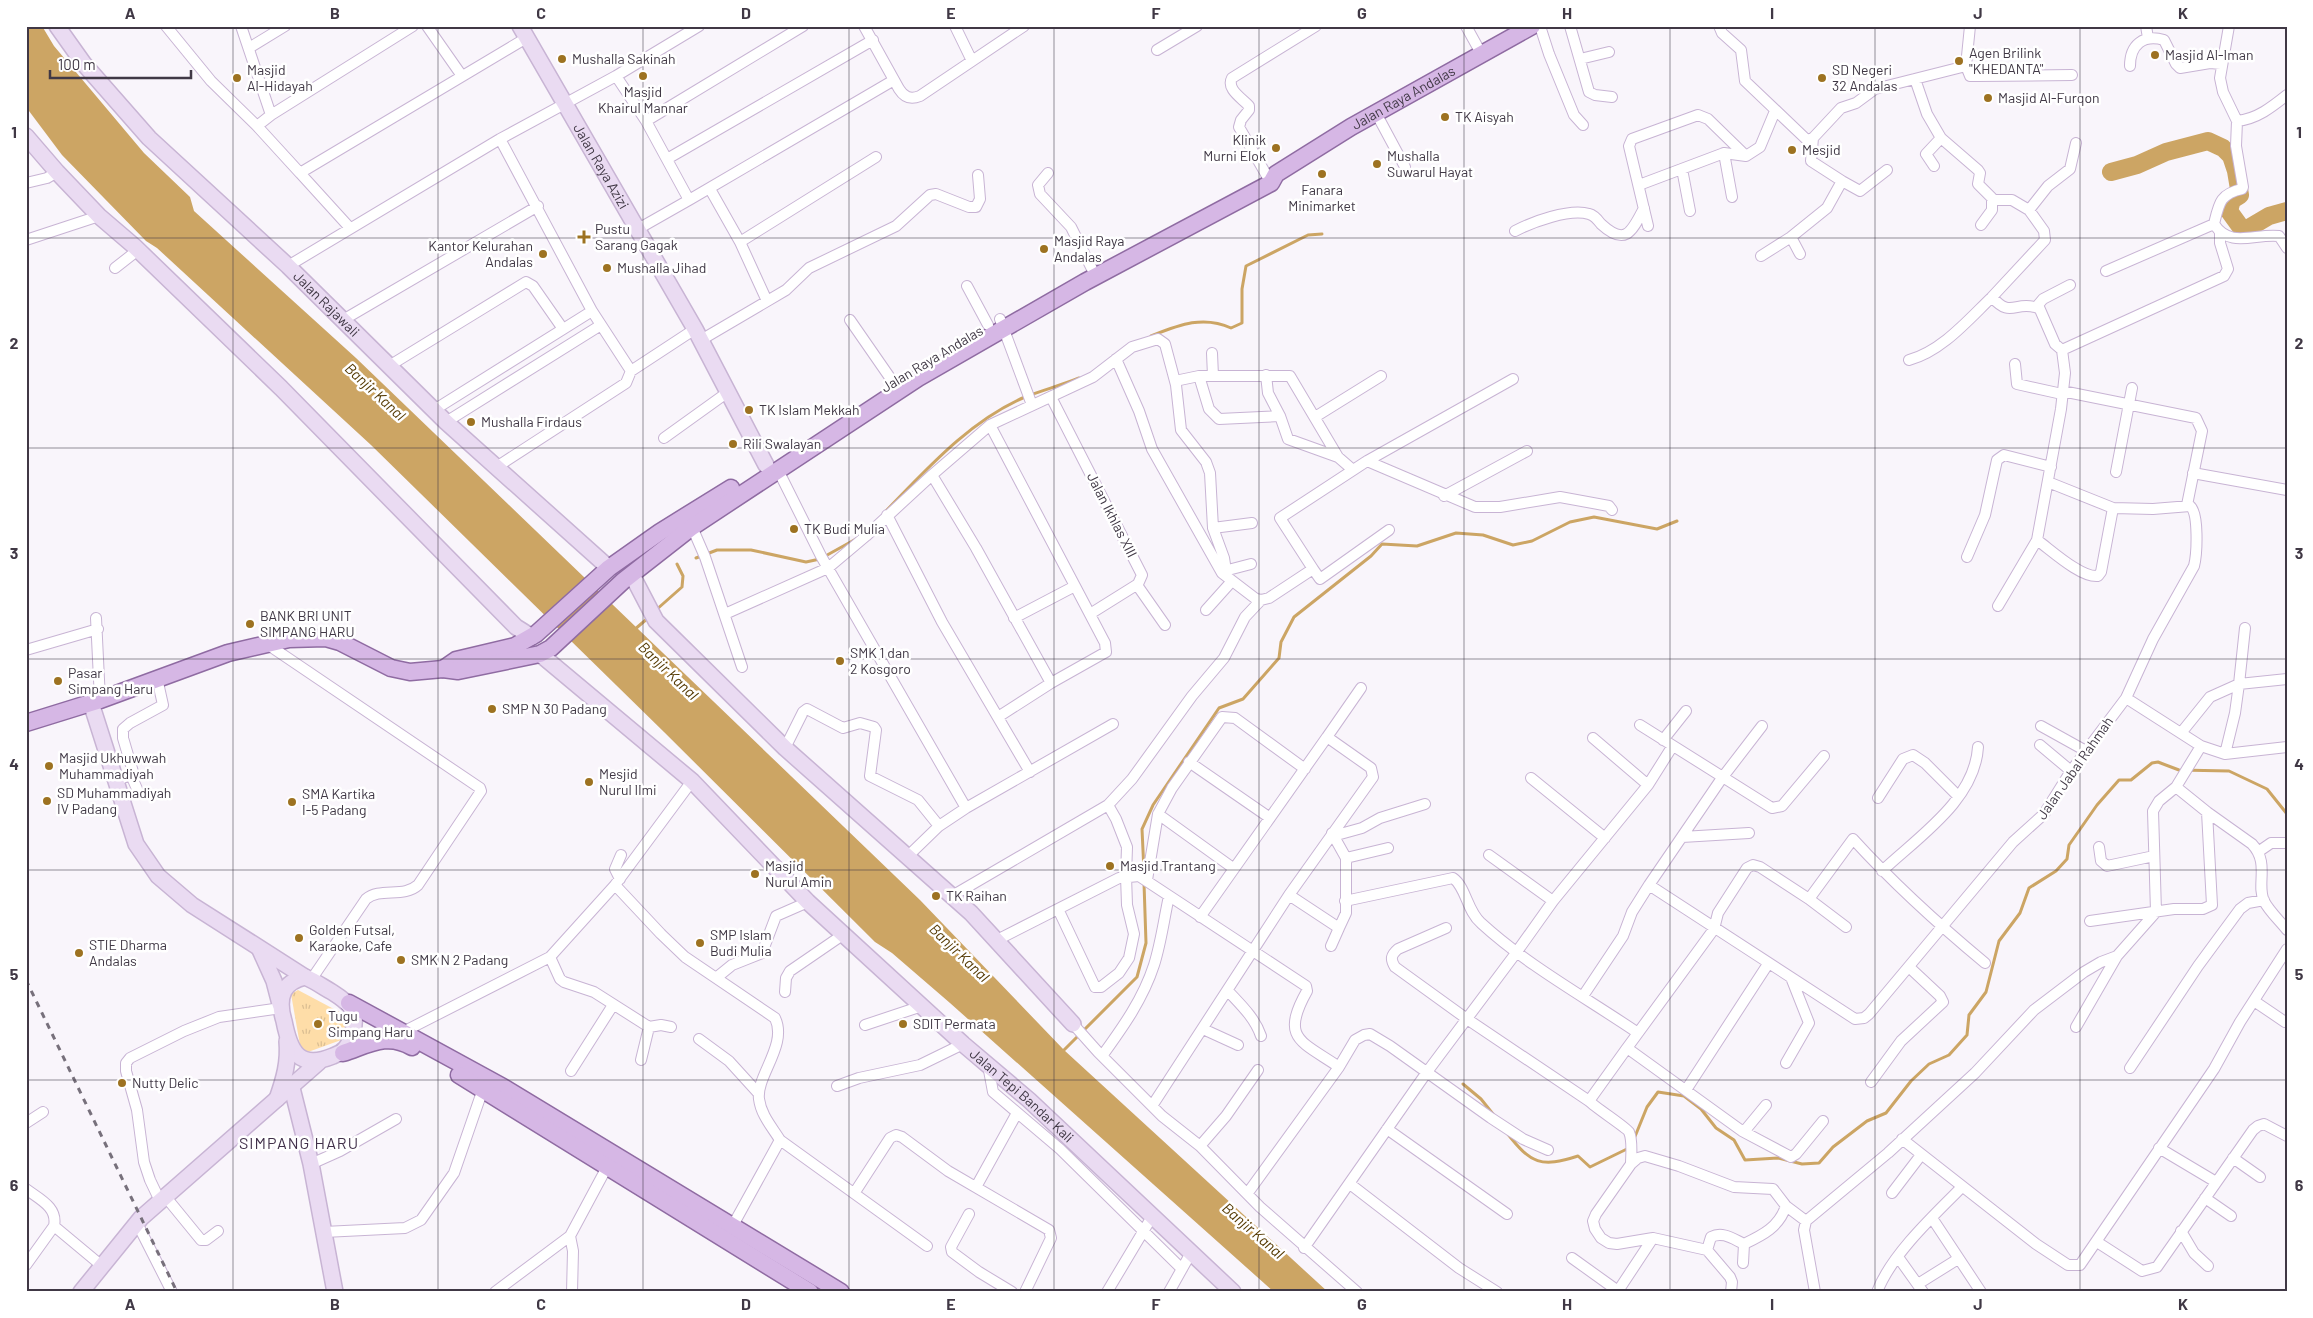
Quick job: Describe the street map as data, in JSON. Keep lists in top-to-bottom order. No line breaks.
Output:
{"streets":{"main road":["Jalan Raya Andalas"],"street":["Jalan Raya Azizi","Jalan Rajawali","Jalan Ikhlas XIII","Jalan Jabal Rahmah","Jalan Tepi Bandar Kali"]},"crossings":[["Jalan Raya Andalas","Jalan Raya Azizi"],["Jalan Raya Andalas","Jalan Rajawali"],["Jalan Raya Andalas","Jalan Tepi Bandar Kali"]],"districts":["SIMPANG HARU"],"water":["Banjir Kanal"],"places":{"other":["Masjid Al-Iman","Mushalla Sakinah","Agen Brilink \"KHEDANTA\"","Masjid Khairul Mannar","Masjid Al-Hidayah","SD Negeri 32 Andalas","Masjid Al-Furqon","TK Aisyah","Klinik Murni Elok","Mesjid","Mushalla Suwarul Hayat","Fanara Minimarket","Masjid Raya Andalas","Kantor Kelurahan Andalas","Mushalla Jihad","TK Islam Mekkah","Mushalla Firdaus","Rili Swalayan","TK Budi Mulia","BANK BRI UNIT SIMPANG HARU","SMK 1 dan 2 Kosgoro","Pasar Simpang Haru","SMP N 30 Padang","Masjid Ukhuwwah Muhammadiyah","Mesjid Nurul Ilmi","SD Muhammadiyah IV Padang","SMA Kartika I-5 Padang","Masjid Trantang","Masjid Nurul Amin","TK Raihan","Golden Futsal, Karaoke, Cafe","SMP Islam Budi Mulia","STIE Dharma Andalas","SMK N 2 Padang","Tugu Simpang Haru","SDIT Permata","Nutty Delic"],"health":["Pustu Sarang Gagak"]},"scale_bar":"100 m","grid":{"columns":["A","B","C","D","E","F","G","H","I","J","K"],"rows":["1","2","3","4","5","6"]}}
